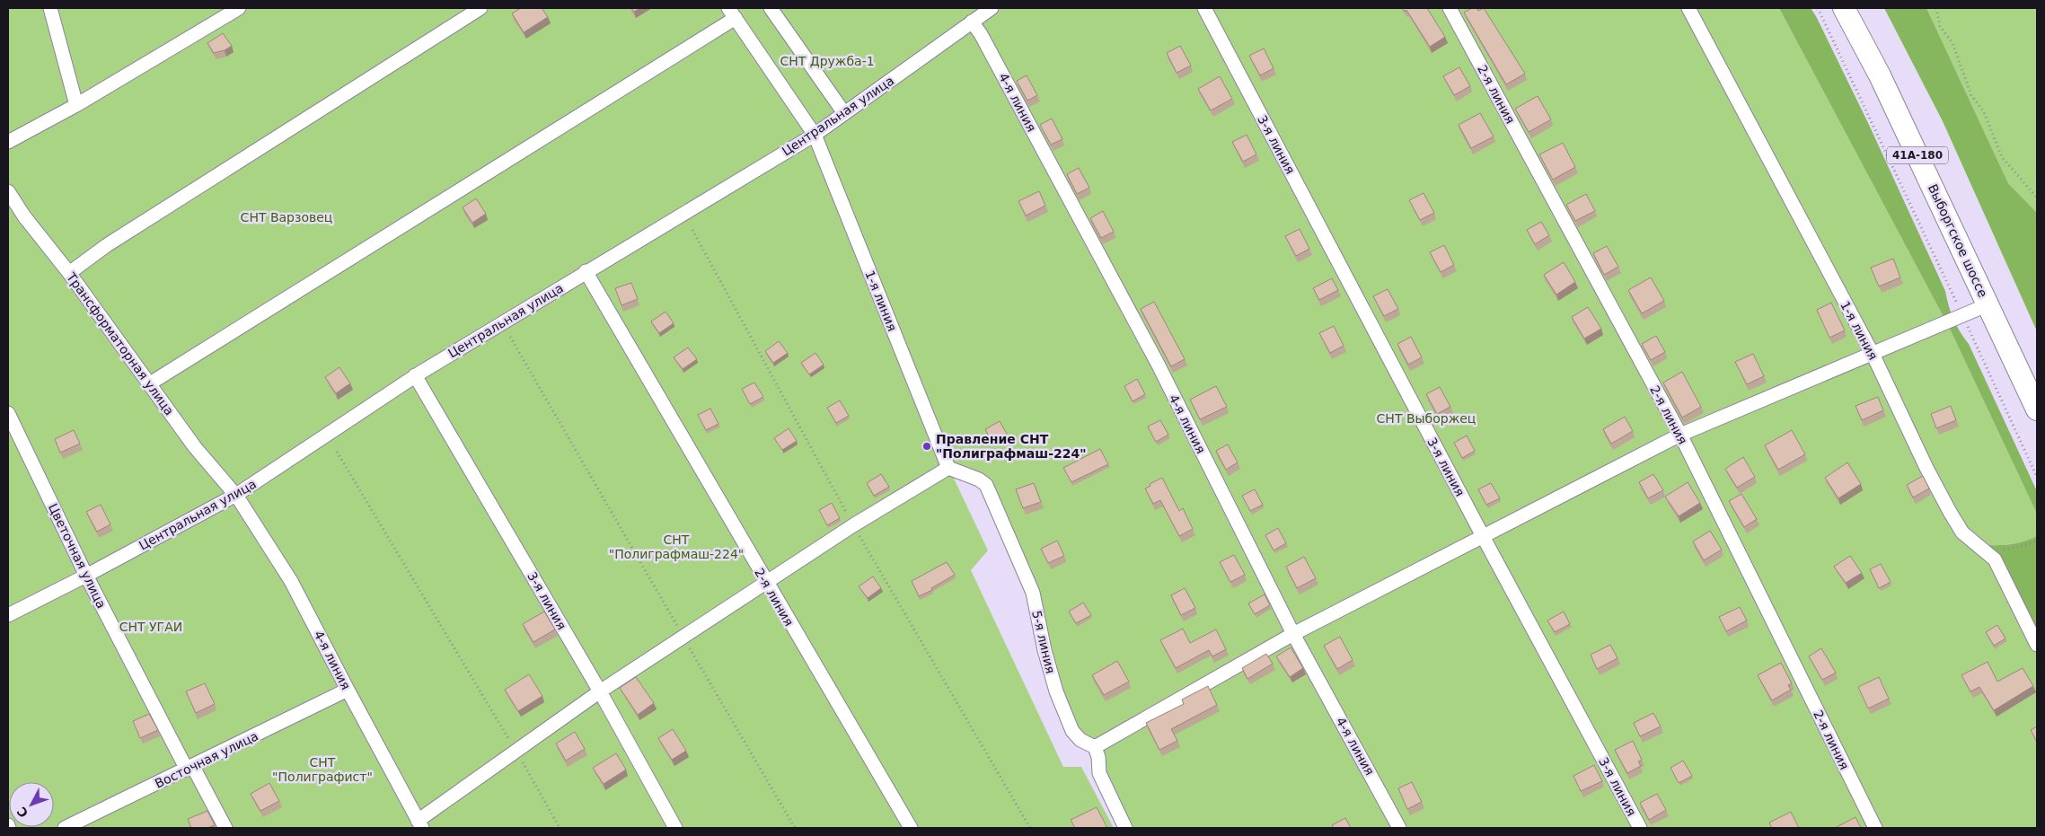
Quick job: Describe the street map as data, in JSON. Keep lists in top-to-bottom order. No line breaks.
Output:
{"streets":{"main road":["41А-180","Выборгское шоссе"],"street":["2-я линия","4-я линия","Центральная улица","3-я линия","1-я линия","Трансформаторная улица","Цветочная улица","5-я линия","Восточная улица"]},"crossings":[["2-я линия","Центральная улица"],["4-я линия","Центральная улица"],["4-я линия","Трансформаторная улица"],["4-я линия","Восточная улица"],["Центральная улица","3-я линия"],["Центральная улица","1-я линия"],["Центральная улица","Трансформаторная улица"],["Центральная улица","Цветочная улица"],["41А-180","Выборгское шоссе"],["1-я линия","5-я линия"],["Цветочная улица","Восточная улица"]],"parks":["СНТ Дружба-1","СНТ Варзовец","СНТ Выборжец","СНТ \"Полиграфмаш-224\"","СНТ УГАИ","СНТ \"Полиграфист\""],"places":["Правление СНТ \"Полиграфмаш-224\""],"north":"bottom left"}
